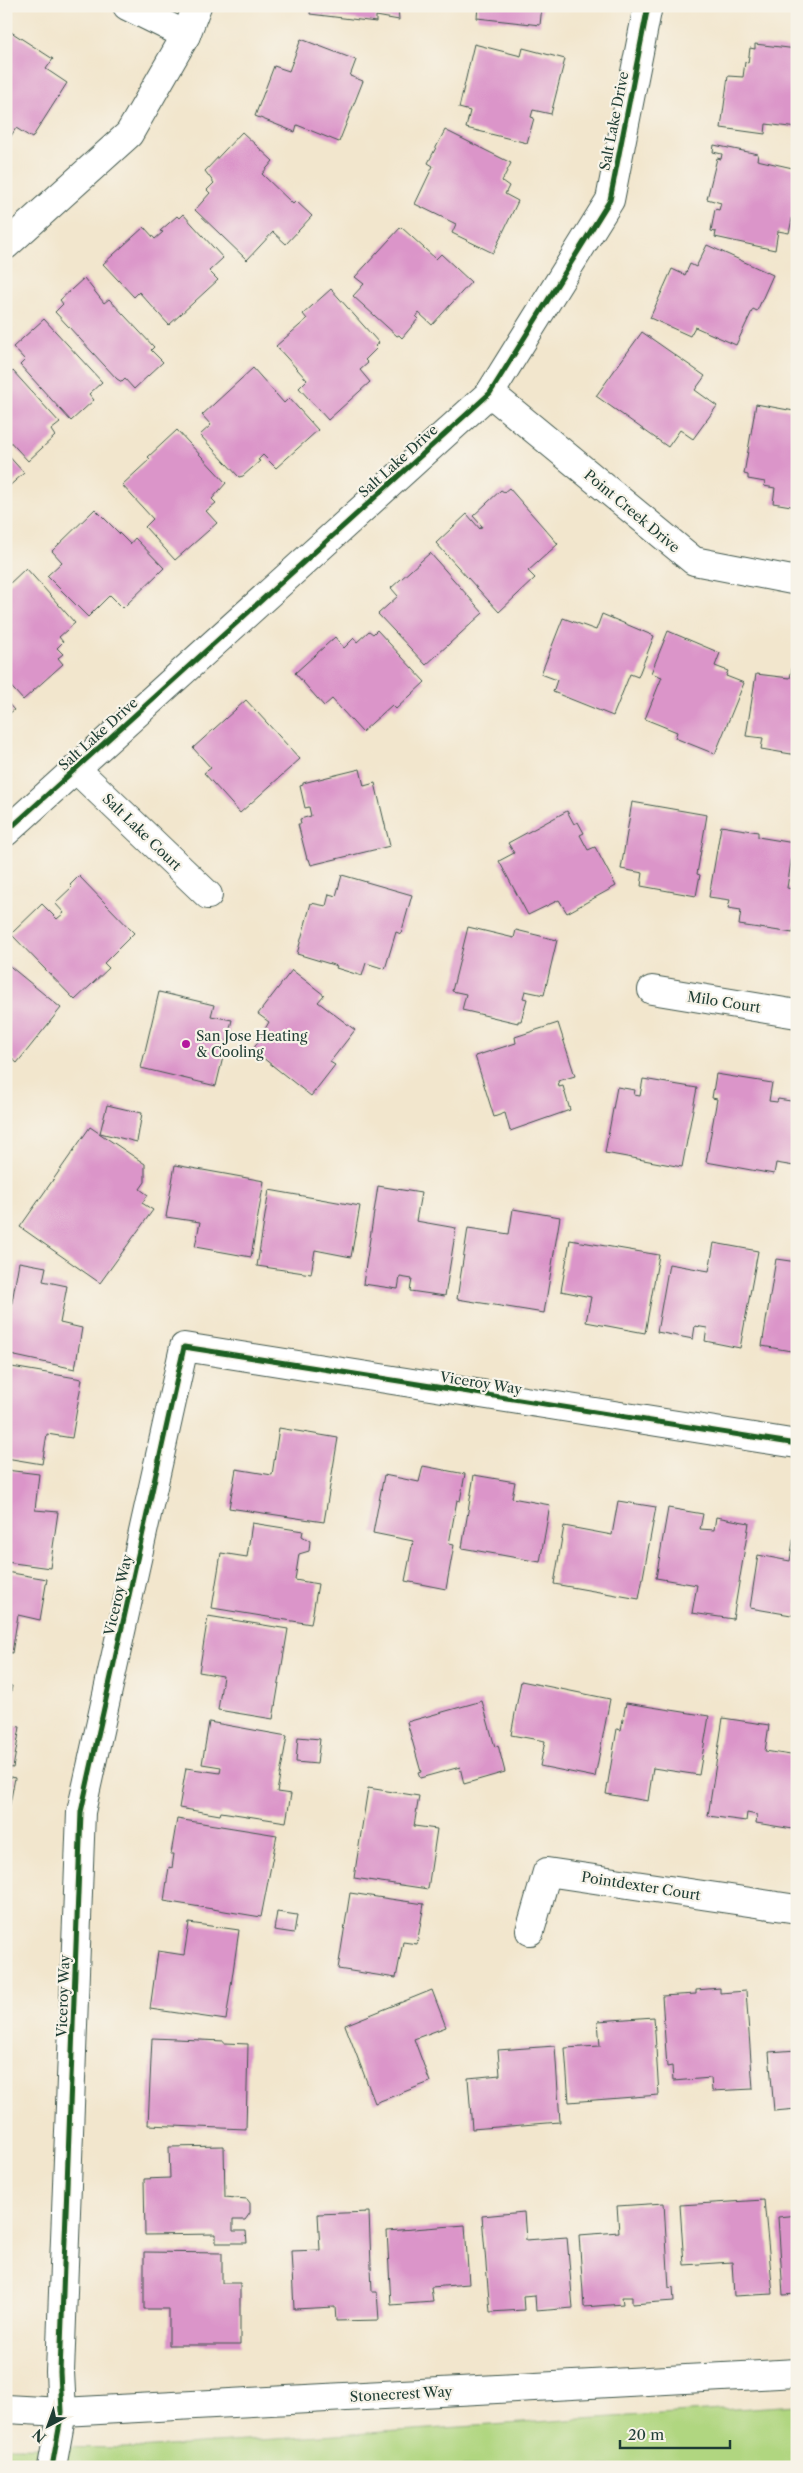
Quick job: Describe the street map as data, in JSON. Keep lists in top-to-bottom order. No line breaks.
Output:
{"streets":{"street":["Salt Lake Drive","Point Creek Drive","Salt Lake Court","Milo Court","Viceroy Way","Pointdexter Court","Stonecrest Way"]},"crossings":[["Salt Lake Drive","Point Creek Drive"],["Salt Lake Drive","Salt Lake Court"],["Viceroy Way","Stonecrest Way"]],"places":["San Jose Heating & Cooling"],"scale_bar":"20 m","north":"bottom left"}
